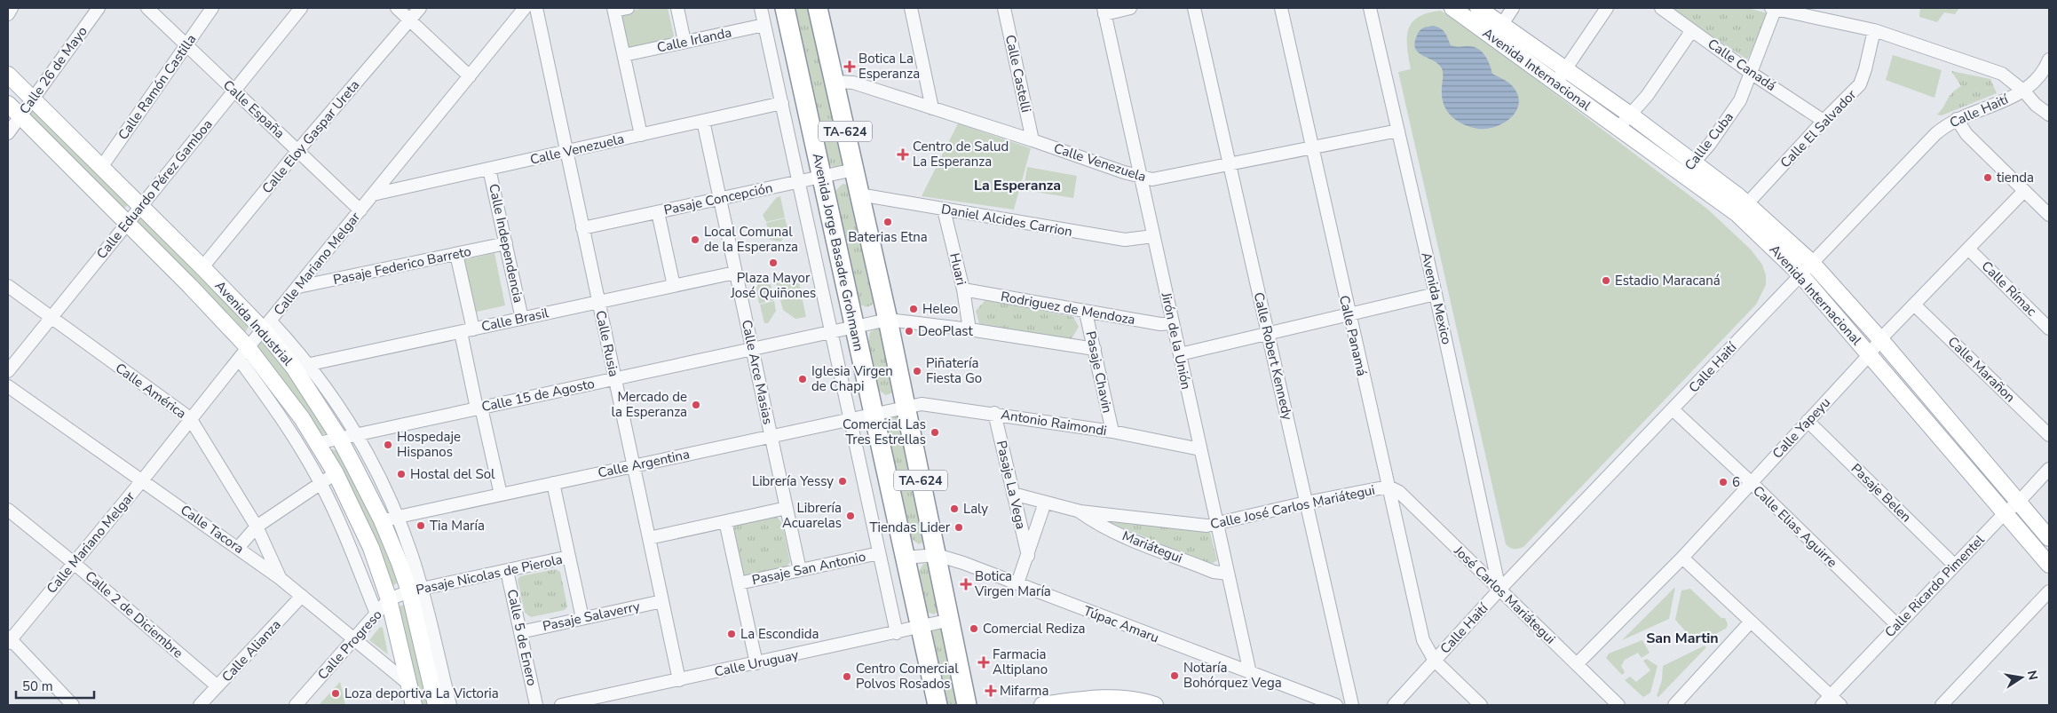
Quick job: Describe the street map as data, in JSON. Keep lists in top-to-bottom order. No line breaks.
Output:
{"streets":{"highway":["TA-624","Avenida Jorge Basadre Grohmann"],"main road":["Avenida Internacional","Avenida Industrial"],"street":["Calle Irlanda","Calle Canadá","Calle 26 de Mayo","Calle Castelli","Calle Ramón Castilla","Calle España","Calle Haití","Calle El Salvador","Calle Eloy Gaspar Ureta","Callle Cuba","Calle Venezuela","Calle Eduardo Pérez Gamboa","Pasaje Concepción","Daniel Alcides Carrion","Calle Independencia","Calle Mariano Melgar","Pasaje Federico Barreto","Huari","Calle Rímac","Avenida Mexico","Rodriguez de Mendoza","Calle Brasil","Calle Panamá","Jirón de la Unión","Calle Rusia","Calle Robert Kennedy","Calle Marañon","Calle Arce Masias","Pasaje Chavin","Calle América","Calle 15 de Agosto","Antonio Raimondi","Calle Yapeyu","Calle Argentina","Pasaje La Vega","Pasaje Belen","Calle José Carlos Mariátegui","Calle Elias Aguirre","Calle Tacora","Mariátegui","Pasaje San Antonio","Pasaje Nicolas de Pierola","Calle Ricardo Pimentel","José Carlos Mariátegui","Calle 2 de Diciembre","Pasaje Salaverry","Túpac Amaru","Calle 5 de Enero","Calle Progreso","Calle Alianza","Calle Uruguay"]},"crossings":[["Calle Canadá","Calle El Salvador"],["Calle Canadá","Callle Cuba"],["Avenida Internacional","Calle Haití"],["Avenida Internacional","Calle El Salvador"],["Avenida Internacional","Callle Cuba"],["Avenida Internacional","Calle Yapeyu"],["Avenida Internacional","Calle Ricardo Pimentel"],["Calle 26 de Mayo","Avenida Industrial"],["Calle Castelli","Calle Venezuela"],["Calle Ramón Castilla","Calle España"],["Calle Ramón Castilla","Avenida Industrial"],["Calle España","Calle Eloy Gaspar Ureta"],["Calle España","Calle Eduardo Pérez Gamboa"],["Calle España","Calle Mariano Melgar"],["Calle Haití","Avenida Mexico"],["Calle Haití","Calle Panamá"],["Calle Haití","Calle Elias Aguirre"],["Calle Haití","José Carlos Mariátegui"],["TA-624","Calle Venezuela"],["TA-624","Pasaje Concepción"],["TA-624","Daniel Alcides Carrion"],["TA-624","Calle 15 de Agosto"],["TA-624","Antonio Raimondi"],["TA-624","Calle Argentina"],["TA-624","Túpac Amaru"],["TA-624","Calle Uruguay"],["Calle Eloy Gaspar Ureta","Avenida Industrial"],["Calle Venezuela","Calle Independencia"],["Calle Venezuela","Calle Mariano Melgar"],["Calle Venezuela","Avenida Mexico"],["Calle Venezuela","Calle Panamá"],["Calle Venezuela","Jirón de la Unión"],["Calle Venezuela","Calle Rusia"],["Calle Venezuela","Calle Robert Kennedy"],["Calle Venezuela","Calle Arce Masias"],["Calle Eduardo Pérez Gamboa","Avenida Industrial"],["Calle Eduardo Pérez Gamboa","Calle América"],["Pasaje Concepción","Avenida Jorge Basadre Grohmann"],["Pasaje Concepción","Calle Rusia"],["Pasaje Concepción","Calle Arce Masias"],["Daniel Alcides Carrion","Huari"],["Daniel Alcides Carrion","Jirón de la Unión"],["Calle Independencia","Pasaje Federico Barreto"],["Calle Independencia","Calle Brasil"],["Avenida Jorge Basadre Grohmann","Calle 15 de Agosto"],["Avenida Jorge Basadre Grohmann","Calle Argentina"],["Avenida Jorge Basadre Grohmann","Túpac Amaru"],["Avenida Jorge Basadre Grohmann","Calle Uruguay"],["Calle Mariano Melgar","Pasaje Federico Barreto"],["Calle Mariano Melgar","Avenida Industrial"],["Calle Mariano Melgar","Calle América"],["Calle Mariano Melgar","Calle Tacora"],["Calle Mariano Melgar","Calle 2 de Diciembre"],["Huari","Rodriguez de Mendoza"],["Huari","Calle 15 de Agosto"],["Calle Rímac","Calle Yapeyu"],["Avenida Mexico","José Carlos Mariátegui"],["Rodriguez de Mendoza","Jirón de la Unión"],["Rodriguez de Mendoza","Pasaje Chavin"],["Calle Brasil","Avenida Industrial"],["Calle Brasil","Calle Rusia"],["Calle Brasil","Calle Arce Masias"],["Avenida Industrial","Calle 15 de Agosto"],["Avenida Industrial","Calle Argentina"],["Avenida Industrial","Calle Tacora"],["Avenida Industrial","Pasaje Nicolas de Pierola"],["Avenida Industrial","Calle Progreso"],["Calle Panamá","Calle José Carlos Mariátegui"],["Calle Panamá","José Carlos Mariátegui"],["Jirón de la Unión","Antonio Raimondi"],["Jirón de la Unión","Calle José Carlos Mariátegui"],["Jirón de la Unión","Mariátegui"],["Jirón de la Unión","Túpac Amaru"],["Calle Rusia","Calle 15 de Agosto"],["Calle Rusia","Calle Argentina"],["Calle Rusia","Pasaje Salaverry"],["Calle Rusia","Calle Uruguay"],["Calle Robert Kennedy","Calle José Carlos Mariátegui"],["Calle Marañon","Calle Yapeyu"],["Calle Arce Masias","Calle 15 de Agosto"],["Calle Arce Masias","Calle Argentina"],["Calle Arce Masias","Pasaje San Antonio"],["Pasaje Chavin","Calle 15 de Agosto"],["Pasaje Chavin","Antonio Raimondi"],["Calle América","Calle Tacora"],["Antonio Raimondi","Calle Argentina"],["Antonio Raimondi","Pasaje La Vega"],["Calle Yapeyu","Pasaje Belen"],["Calle Yapeyu","Calle Elias Aguirre"],["Calle Yapeyu","José Carlos Mariátegui"],["Pasaje La Vega","Calle José Carlos Mariátegui"],["Pasaje Belen","Calle Ricardo Pimentel"],["Calle José Carlos Mariátegui","Mariátegui"],["Calle José Carlos Mariátegui","José Carlos Mariátegui"],["Calle Elias Aguirre","Calle Ricardo Pimentel"],["Calle Tacora","Calle Progreso"],["Calle Tacora","Calle Alianza"],["Pasaje Nicolas de Pierola","Calle 5 de Enero"],["Pasaje Nicolas de Pierola","Calle Progreso"],["Calle 2 de Diciembre","Calle Alianza"],["Pasaje Salaverry","Calle 5 de Enero"]],"districts":["La Esperanza","San Martin"],"places":{"health":["Botica La Esperanza","Centro de Salud La Esperanza","Botica Virgen María","Farmacia Altiplano","Mifarma"],"other":["tienda","Baterias Etna","Local Comunal de la Esperanza","Plaza Mayor José Quiñones","Estadio Maracaná","Heleo","DeoPlast","Piñatería Fiesta Go","Iglesia Virgen de Chapi","Mercado de la Esperanza","Comercial Las Tres Estrellas","Hospedaje Hispanos","Hostal del Sol","Librería Yessy","6","Laly","Librería Acuarelas","Tia María","Tiendas Lider","Comercial Rediza","La Escondida","Notaría Bohórquez Vega","Centro Comercial Polvos Rosados","Loza deportiva La Victoria"]},"scale_bar":"50 m","north":"right"}
